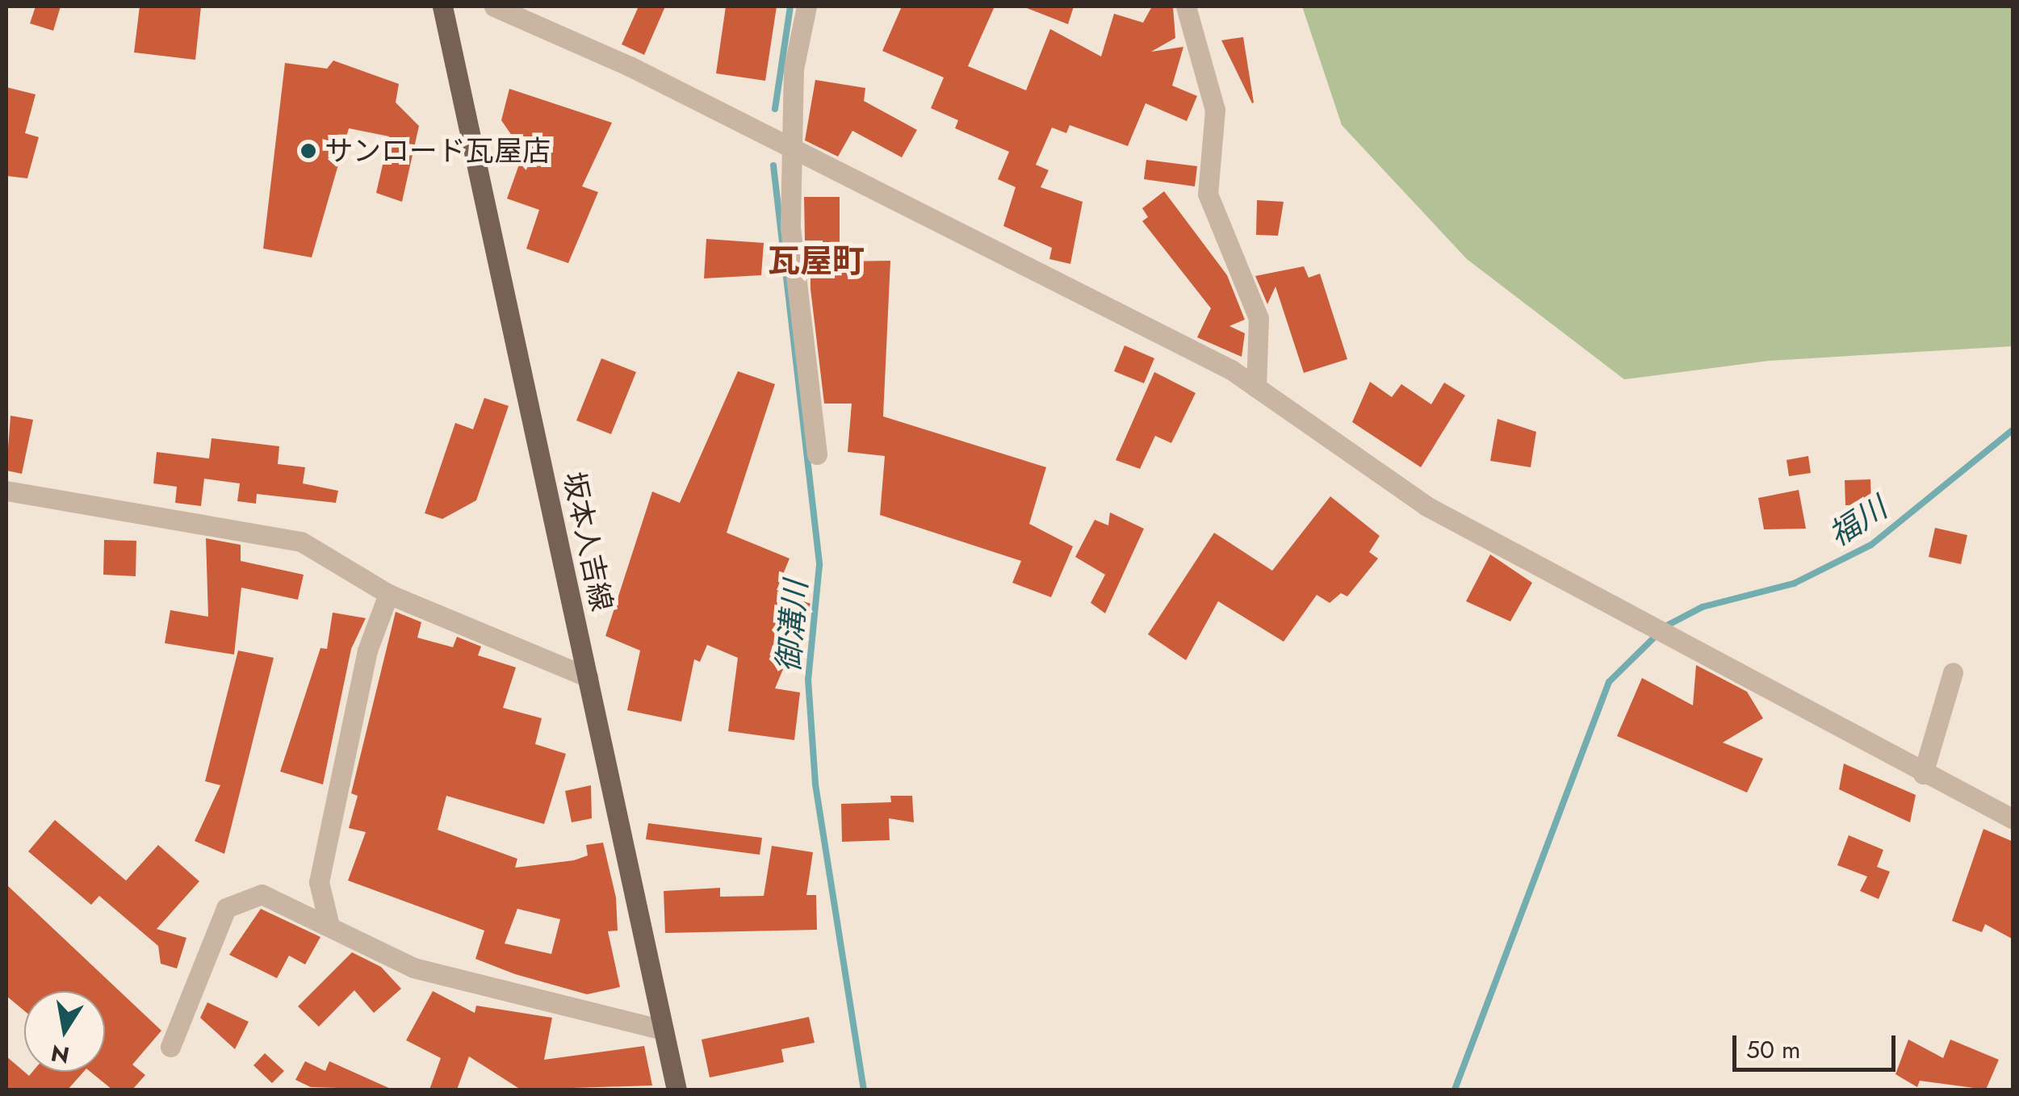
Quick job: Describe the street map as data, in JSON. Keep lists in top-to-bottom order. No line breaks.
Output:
{"streets":{"main road":["坂本人吉線"]},"districts":["瓦屋町"],"water":["福川","御溝川"],"places":["サンロード瓦屋店"],"scale_bar":"50 m","north":"bottom"}
